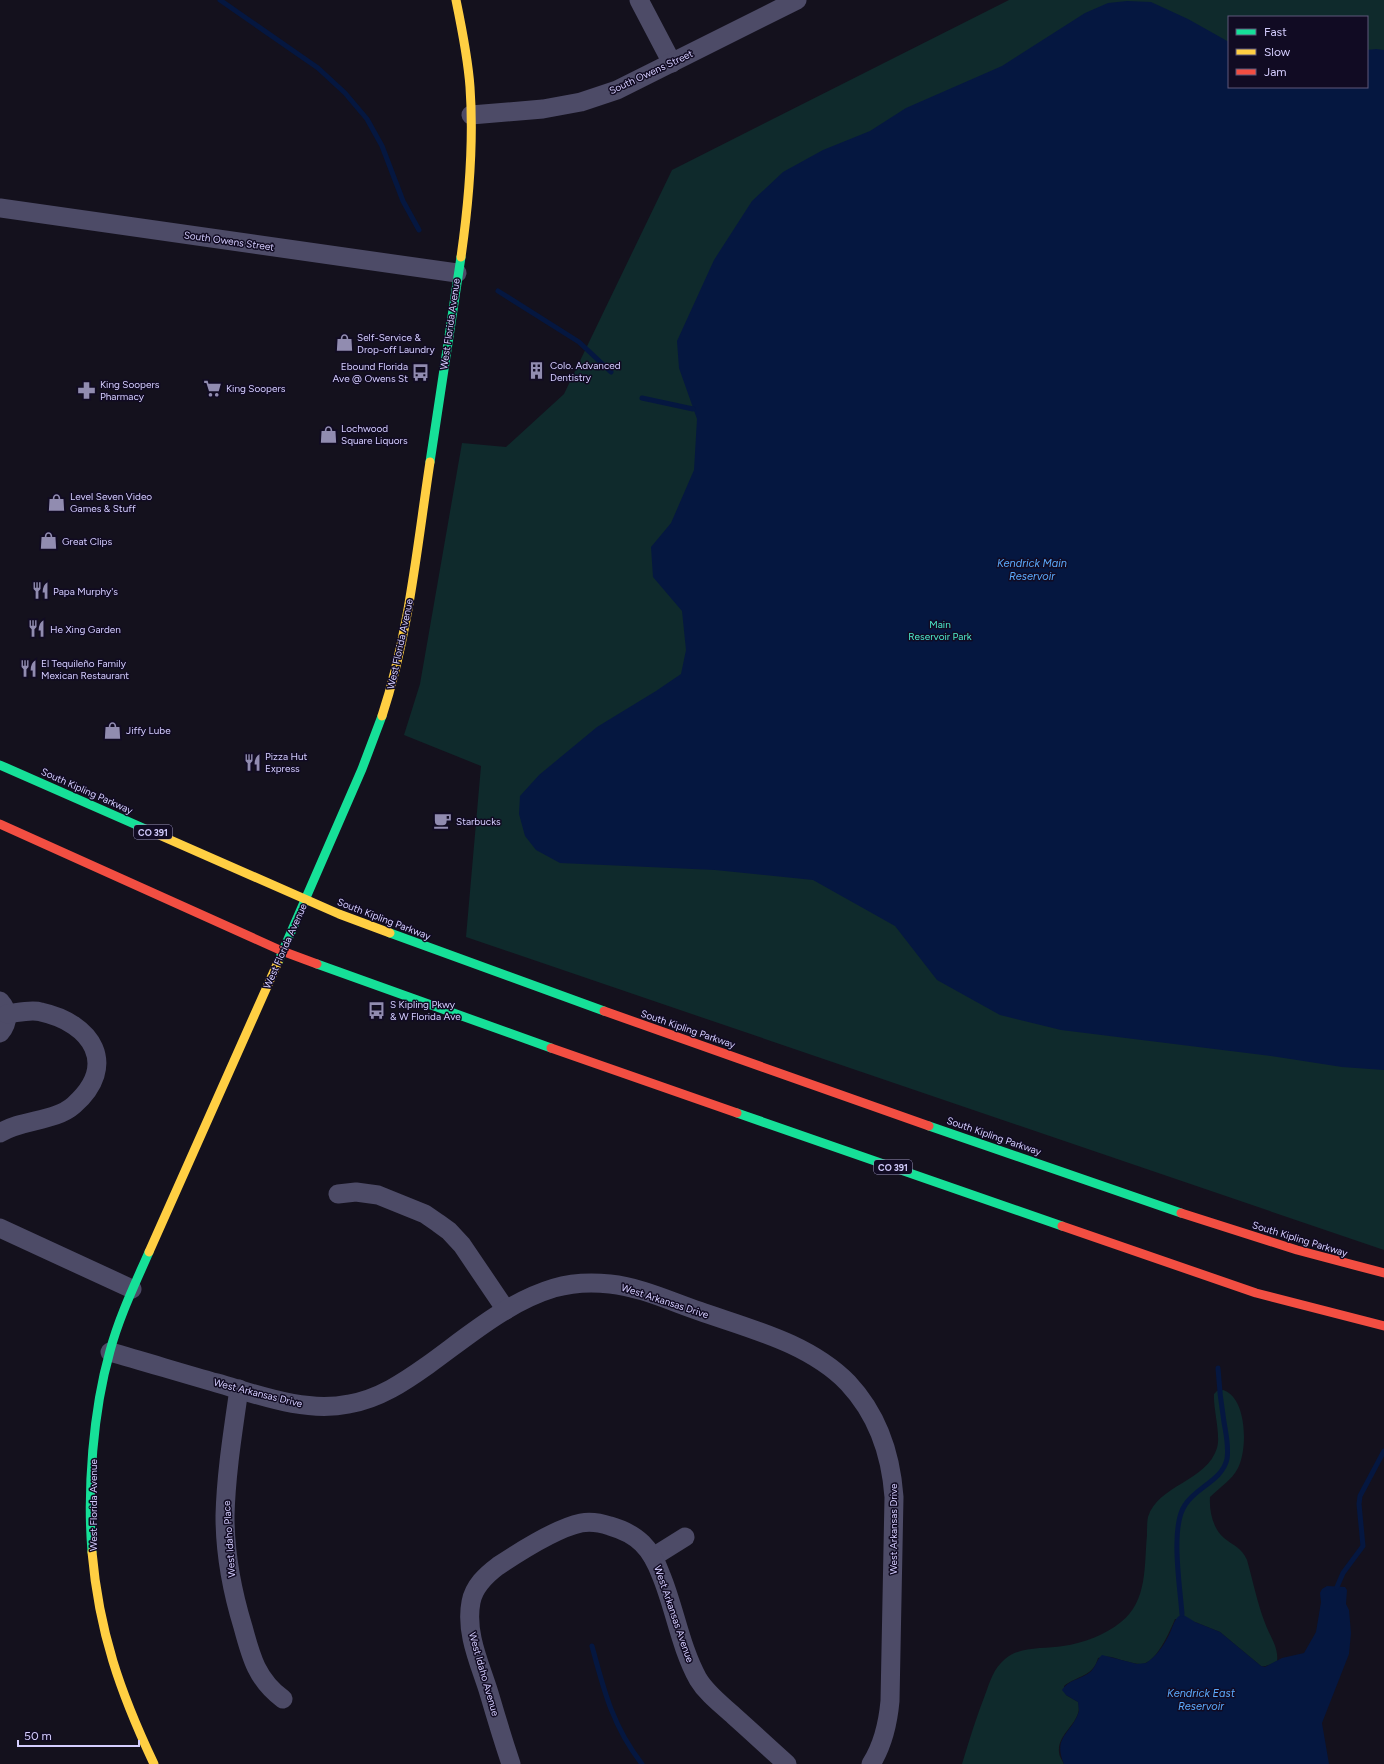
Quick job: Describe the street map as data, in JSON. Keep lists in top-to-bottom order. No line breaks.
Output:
{"streets":{"main road":["West Florida Avenue","South Kipling Parkway","CO 391"],"street":["South Owens Street","West Arkansas Drive","West Idaho Place","West Arkansas Avenue","West Idaho Avenue"]},"crossings":[["South Owens Street","West Florida Avenue"],["West Florida Avenue","South Kipling Parkway"],["West Florida Avenue","CO 391"],["West Florida Avenue","West Arkansas Drive"],["West Arkansas Drive","West Idaho Place"],["West Arkansas Avenue","West Idaho Avenue"]],"water":["Kendrick Main Reservoir","Kendrick East Reservoir"],"parks":["Main Reservoir Park"],"places":{"shop":["Self-Service & Drop-off Laundry","Lochwood Square Liquors","Level Seven Video Games & Stuff","Great Clips","Jiffy Lube"],"building":["Colo. Advanced Dentistry"],"bus stop":["Ebound Florida Ave @ Owens St","S Kipling Pkwy & W Florida Ave"],"supermarket":["King Soopers"],"pharmacy":["King Soopers Pharmacy"],"restaurant":["Papa Murphy's","He Xing Garden","El Tequileño Family Mexican Restaurant","Pizza Hut Express"],"cafe":["Starbucks"]},"legend":["Fast","Slow","Jam"],"scale_bar":"50 m"}
